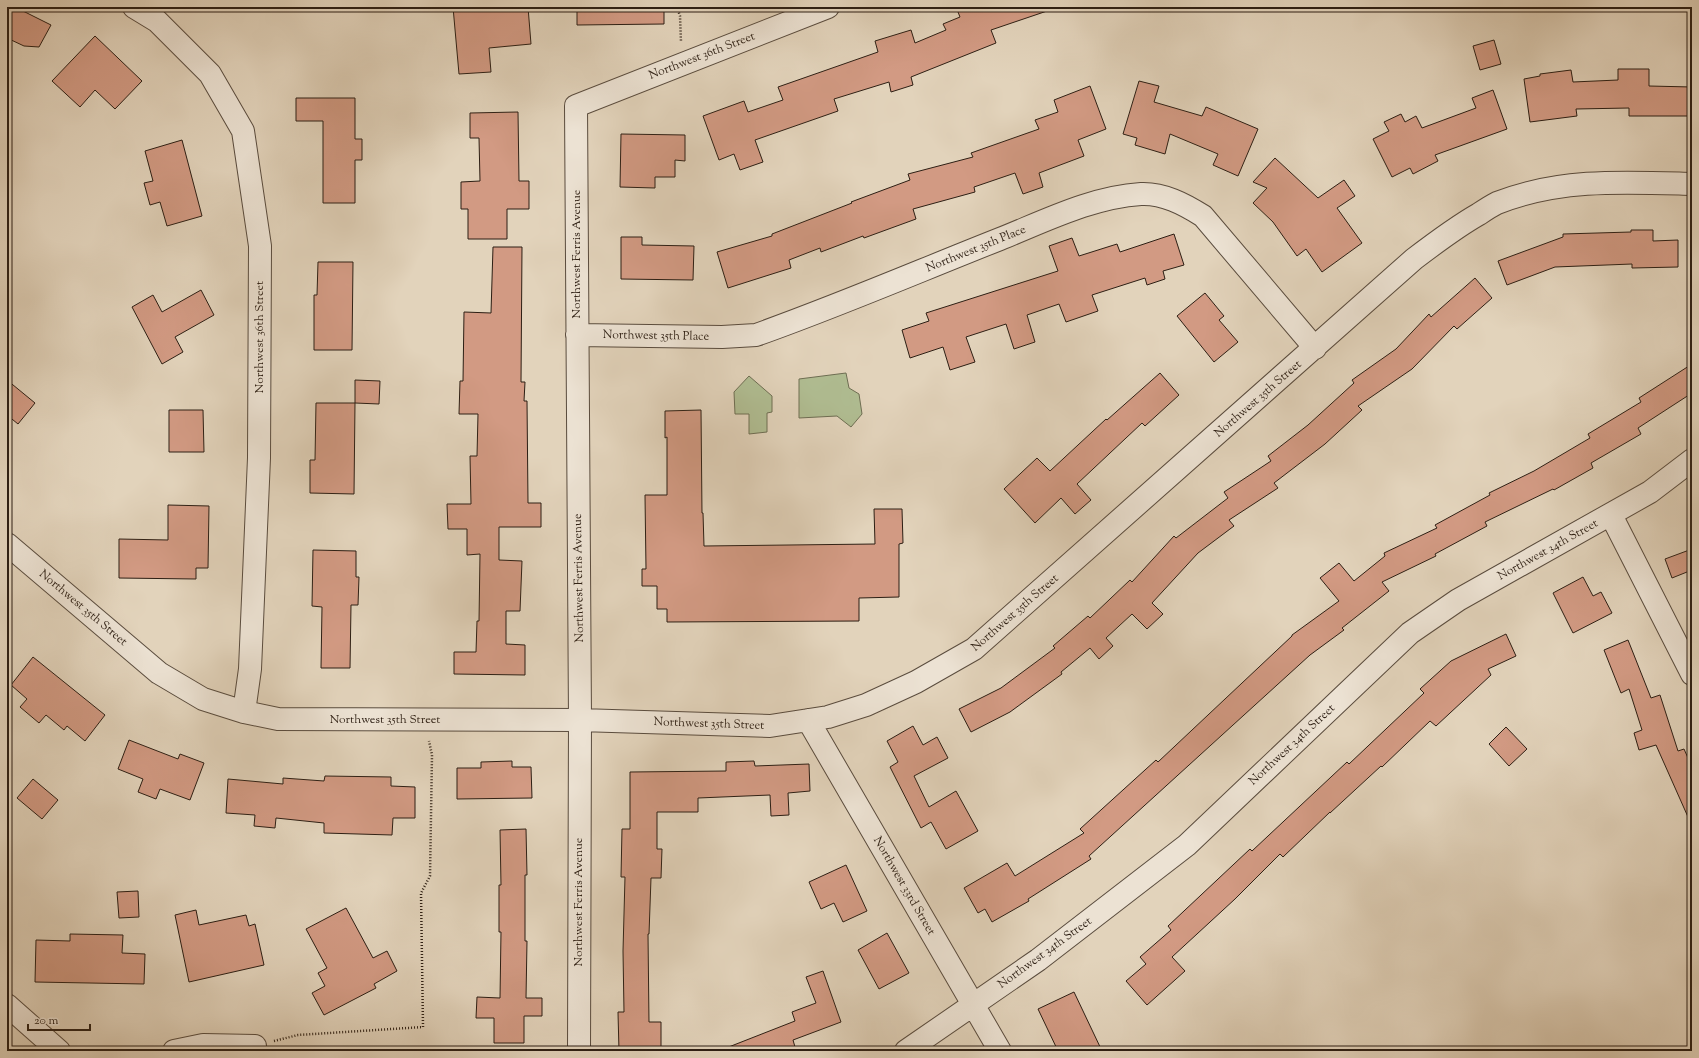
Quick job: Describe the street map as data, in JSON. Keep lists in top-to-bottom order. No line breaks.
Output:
{"streets":{"street":["Northwest 36th Street","Northwest 35th Place","Northwest Ferris Avenue","Northwest 35th Street","Northwest 34th Street","Northwest 33rd Street"]},"crossings":[["Northwest 36th Street","Northwest Ferris Avenue"],["Northwest 36th Street","Northwest 35th Street"],["Northwest 35th Place","Northwest Ferris Avenue"],["Northwest 35th Place","Northwest 35th Street"],["Northwest Ferris Avenue","Northwest 35th Street"],["Northwest 35th Street","Northwest 33rd Street"],["Northwest 34th Street","Northwest 33rd Street"]],"scale_bar":"20 m"}
